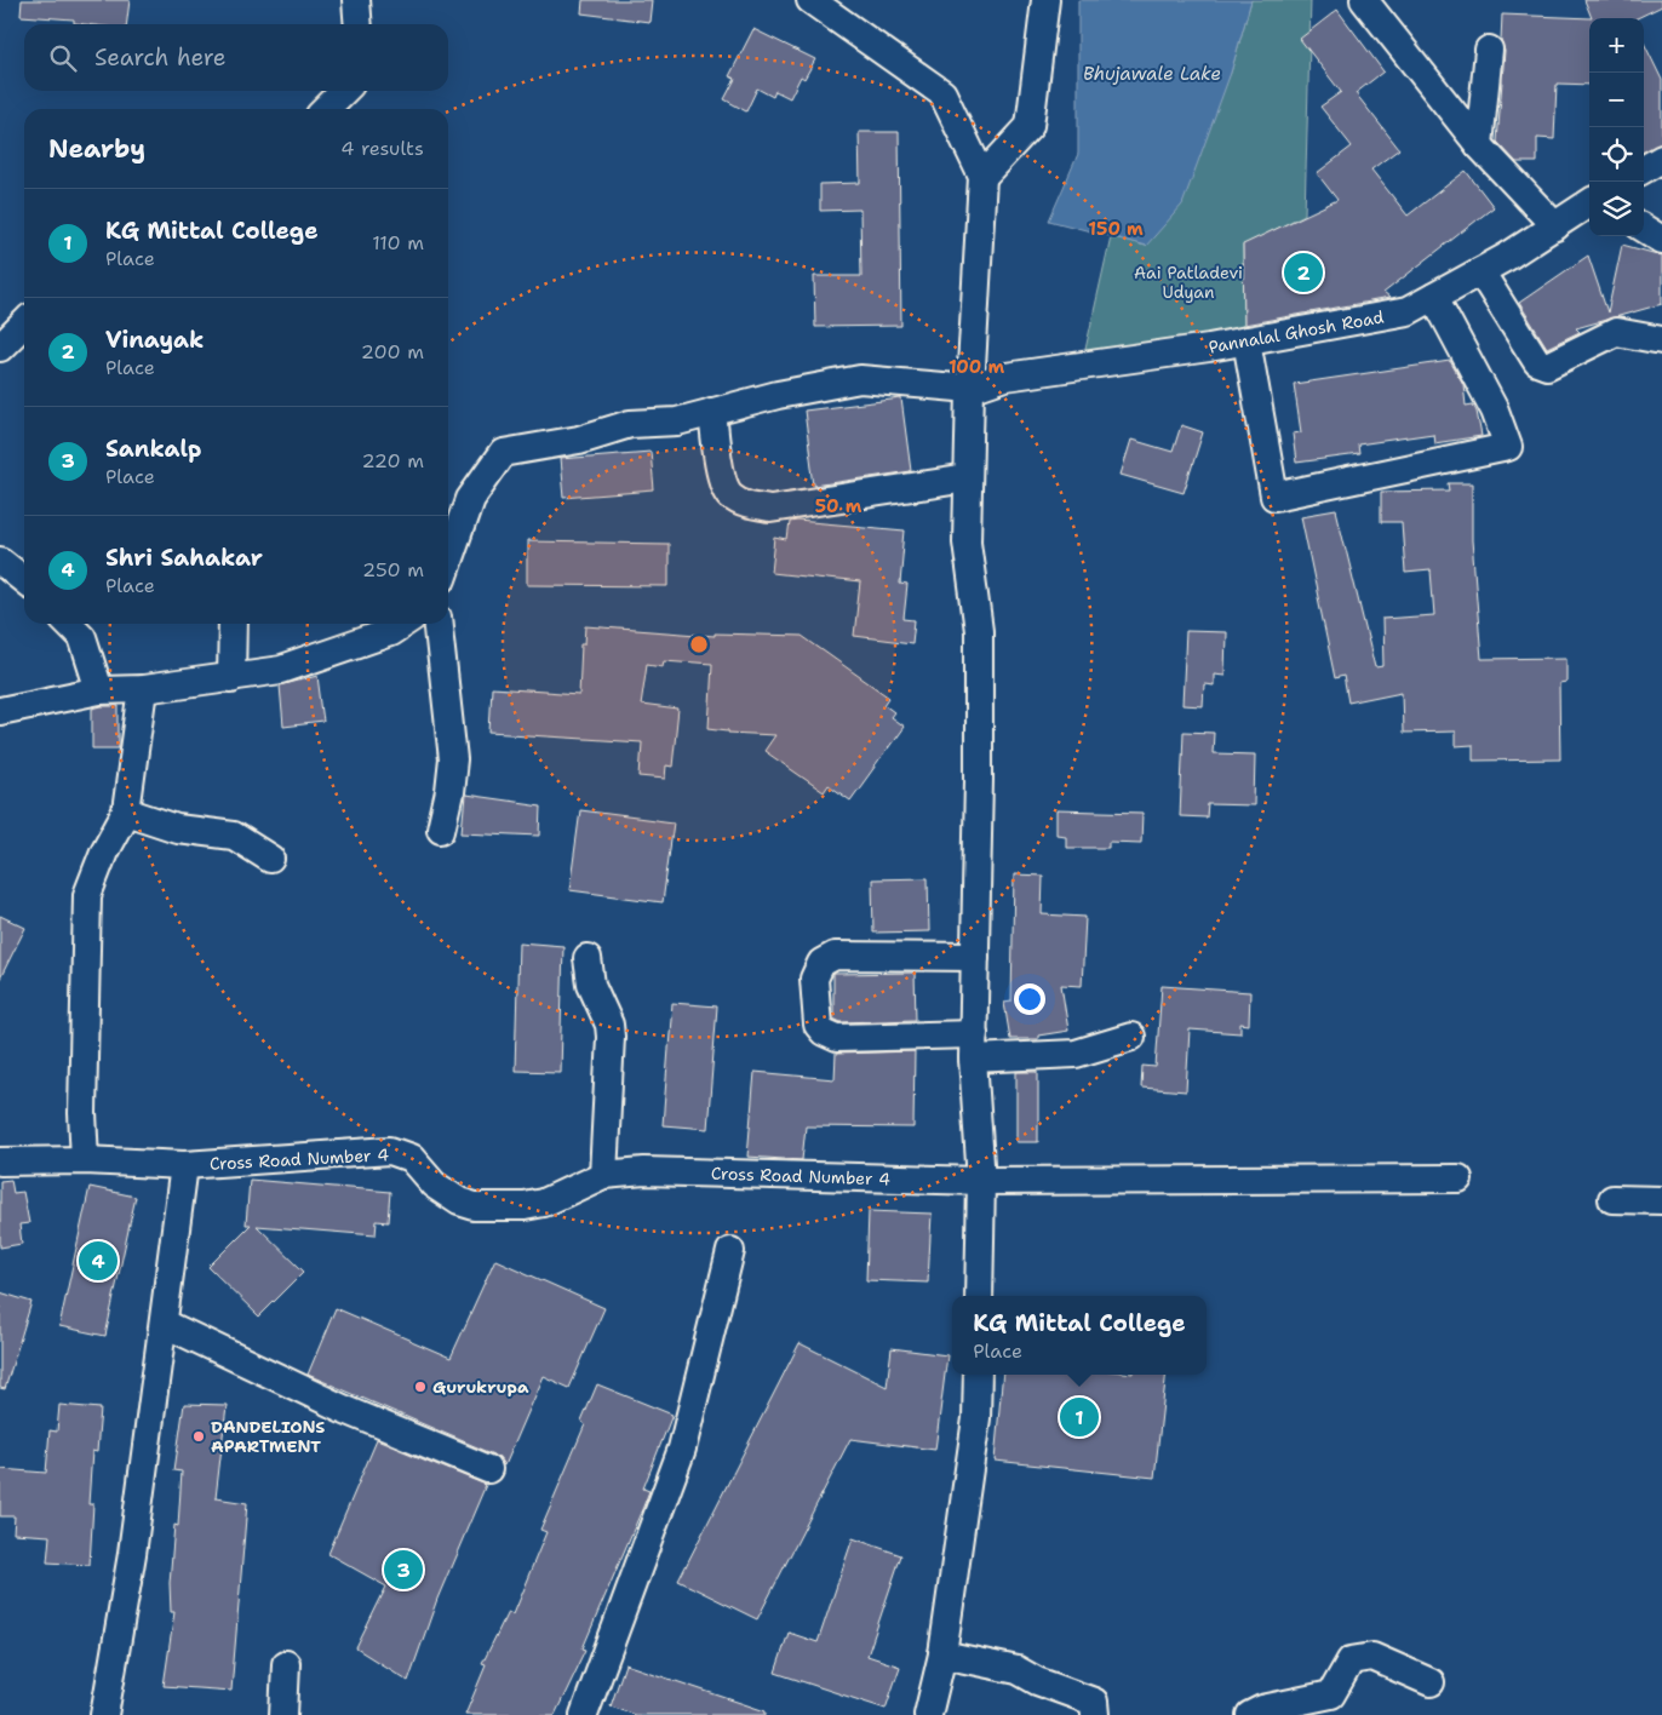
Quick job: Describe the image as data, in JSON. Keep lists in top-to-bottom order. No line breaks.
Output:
{"streets":{"street":["Pannalal Ghosh Road","Cross Road Number 4"]},"water":["Bhujawale Lake"],"parks":["Aai Patladevi Udyan"],"places":["Gurukrupa","DANDELIONS APARTMENT"],"page":{"map_buttons":["+","−"],"search":"Search here","heading":["Nearby","4 results"],"list":[{"mark":"1","name":"KG Mittal College","note":"Place","value":"110 m"},{"mark":"2","name":"Vinayak","note":"Place","value":"200 m"},{"mark":"3","name":"Sankalp","note":"Place","value":"220 m"},{"mark":"4","name":"Shri Sahakar","note":"Place","value":"250 m"}],"pins":["2","4","1","3"],"popup":["KG Mittal College","Place"]},"rings":["150 m","100 m","50 m"]}
